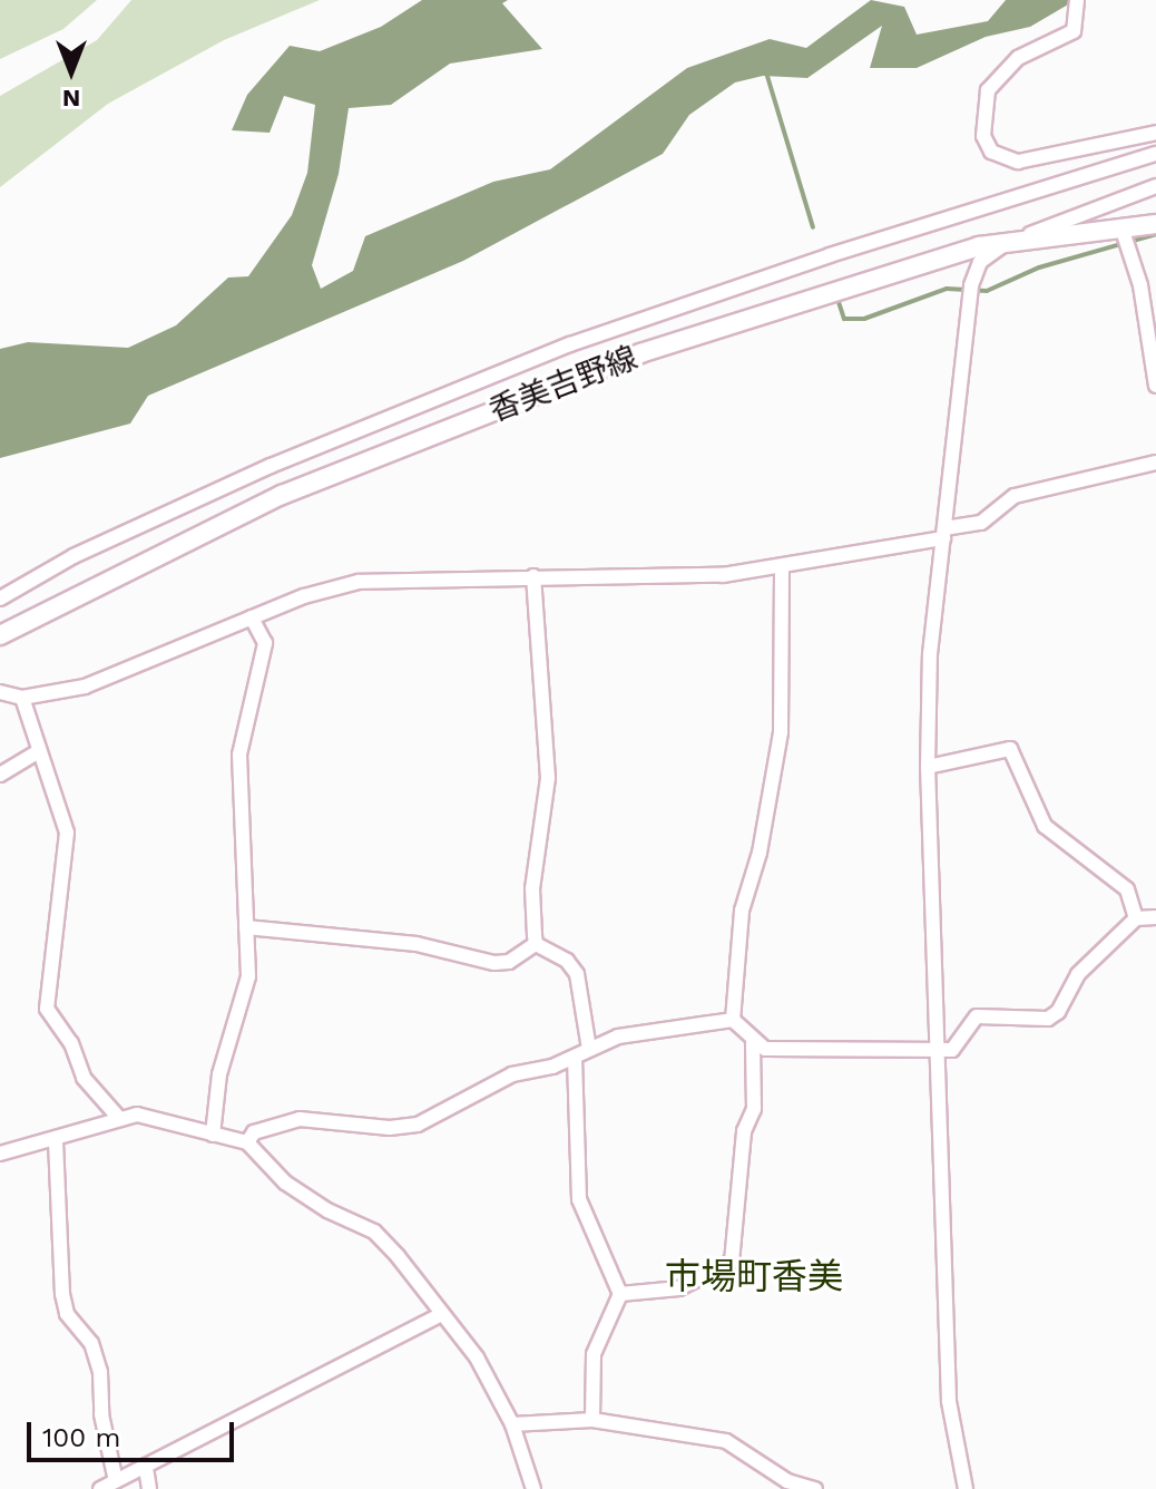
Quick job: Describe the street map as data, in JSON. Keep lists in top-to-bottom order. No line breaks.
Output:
{"streets":{"main road":["香美吉野線"]},"districts":["市場町香美"],"scale_bar":"100 m","north":"bottom"}
